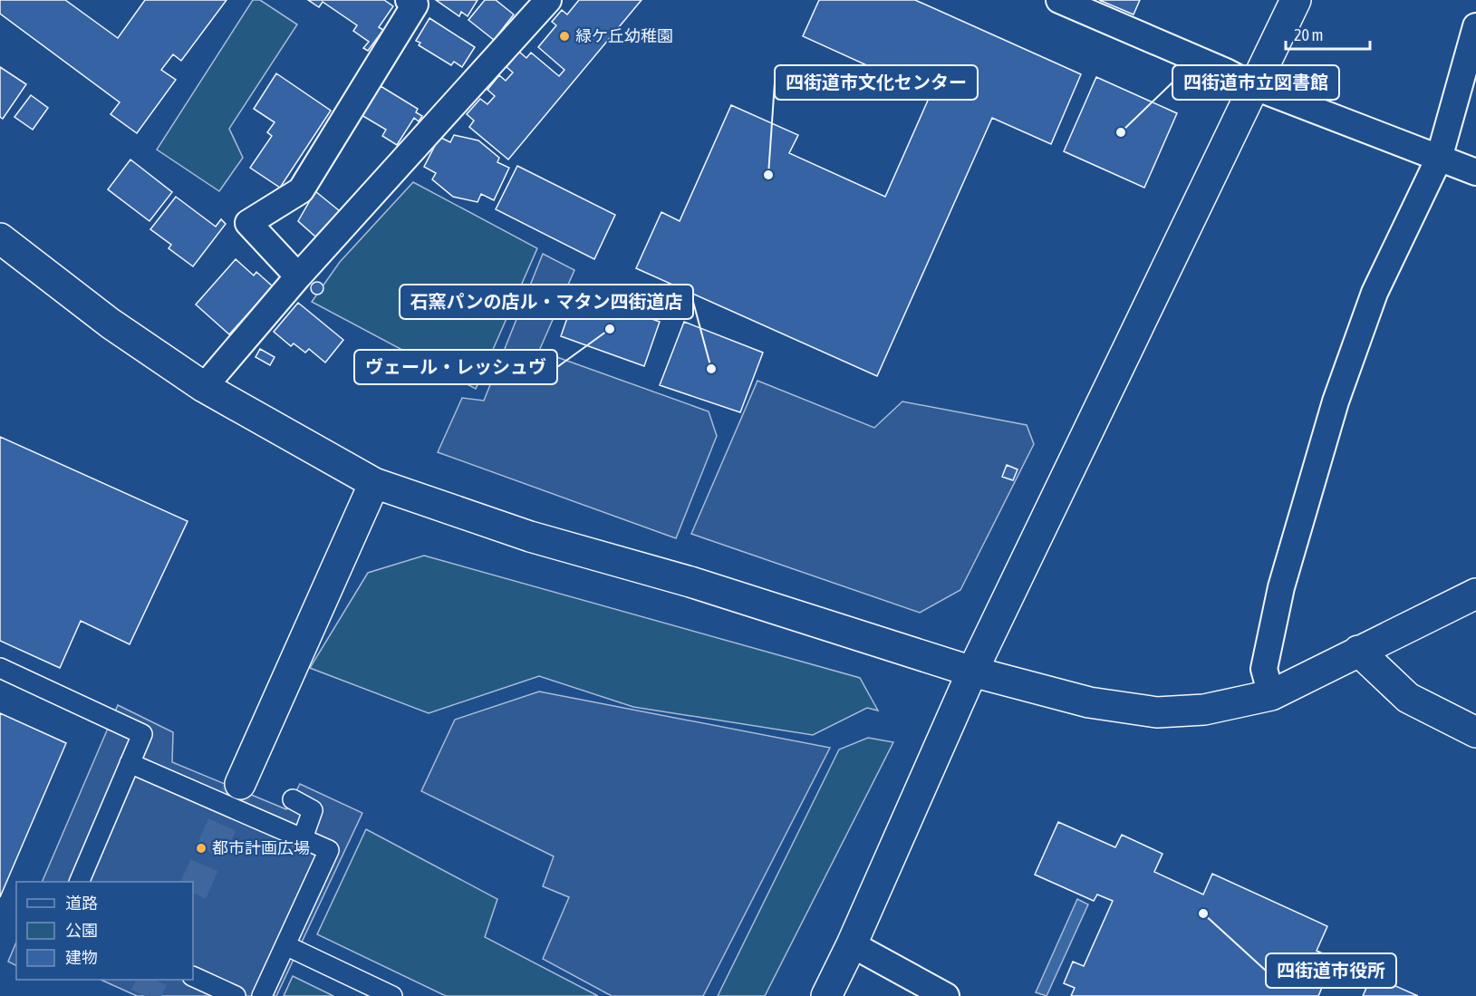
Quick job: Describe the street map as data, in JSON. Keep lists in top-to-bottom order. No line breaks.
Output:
{"places":["緑ケ丘幼稚園","四街道市立図書館","四街道市文化センター","ヴェール・レッシュヴ","石窯パンの店ル・マタン四街道店","都市計画広場","四街道市役所"],"legend":["道路","公園","建物"],"scale_bar":"20 m"}
